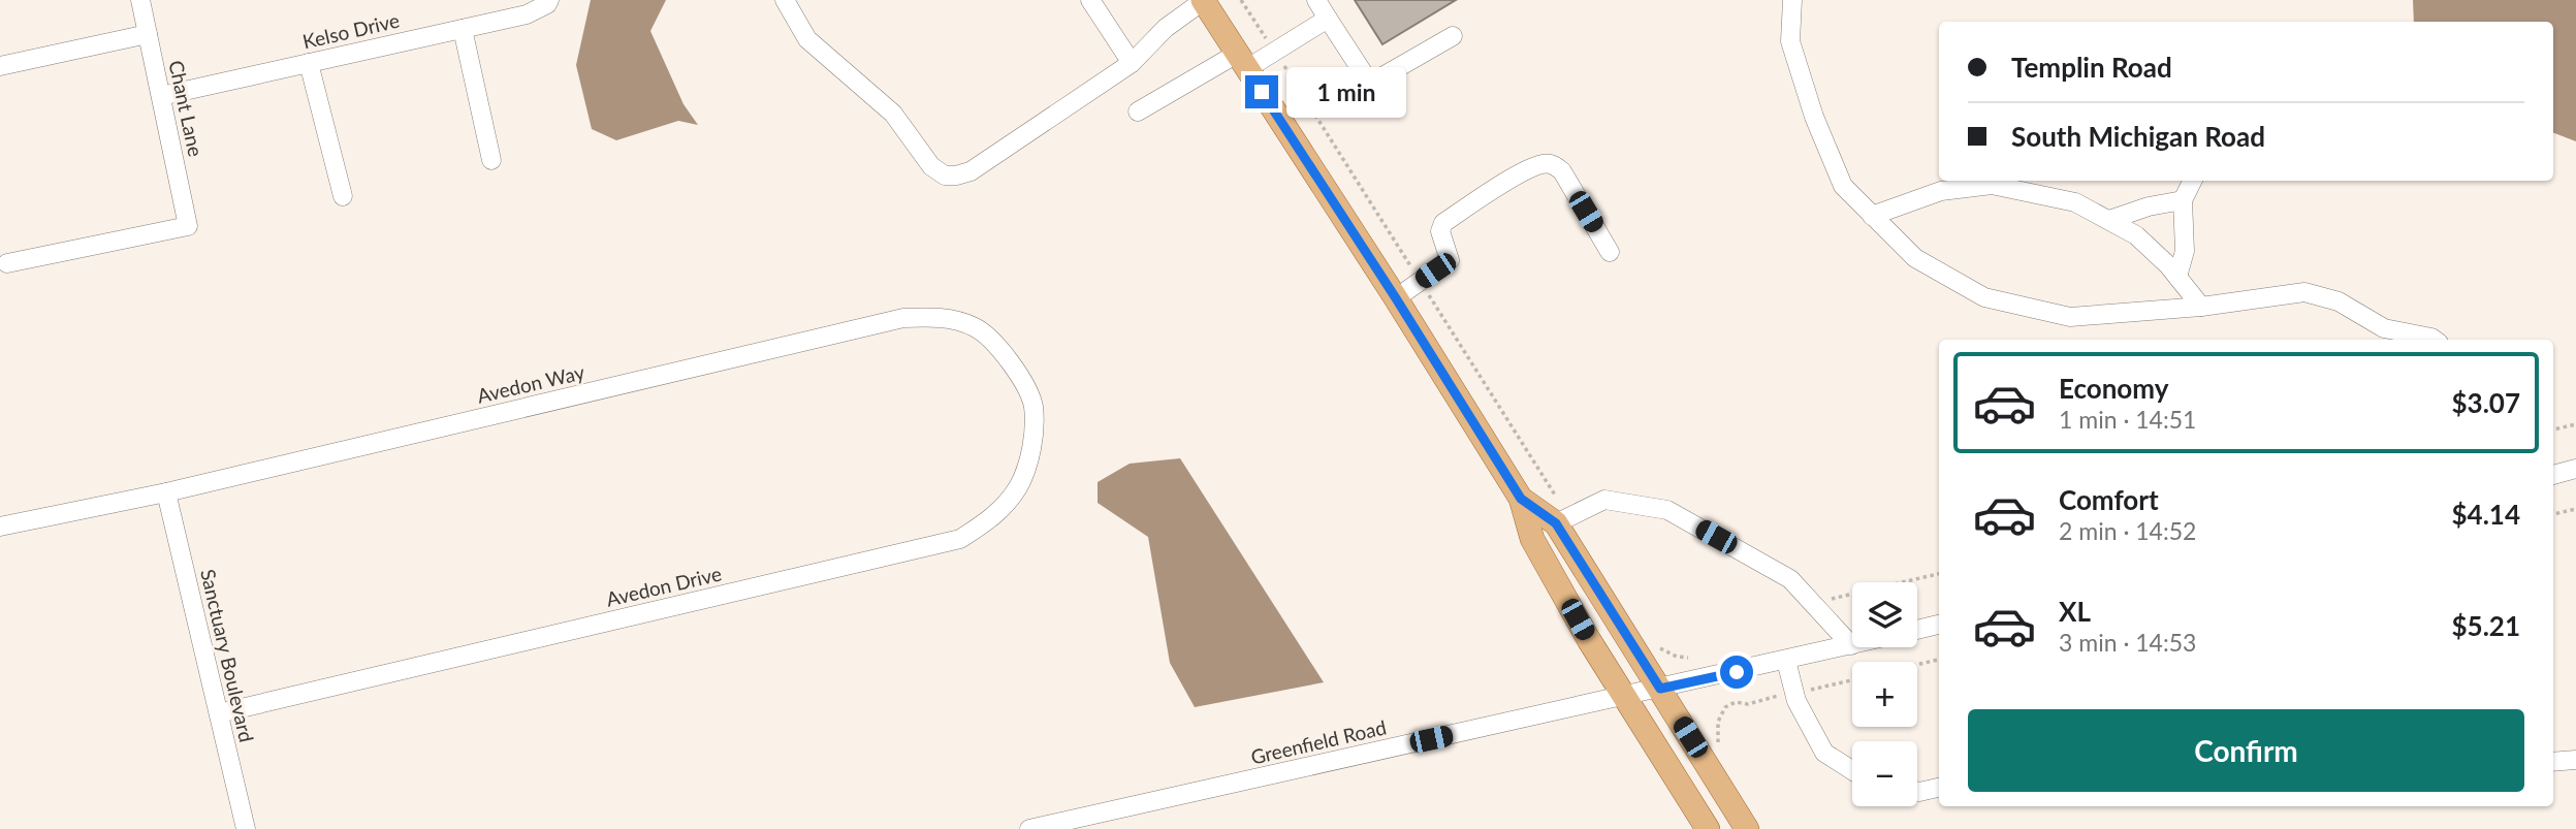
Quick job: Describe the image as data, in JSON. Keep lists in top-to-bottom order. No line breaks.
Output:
{"streets":{"street":["Kelso Drive","Chant Lane","Avedon Way","Avedon Drive","Sanctuary Boulevard","Greenfield Road"]},"crossings":[["Kelso Drive","Chant Lane"],["Avedon Way","Avedon Drive"],["Avedon Way","Sanctuary Boulevard"],["Avedon Drive","Sanctuary Boulevard"]],"page":{"banner":["Templin Road","South Michigan Road"],"bubble":"1 min","list":[{"name":"Economy","note":"1 min · 14:51","value":"$3.07"},{"name":"Comfort","note":"2 min · 14:52","value":"$4.14"},{"name":"XL","note":"3 min · 14:53","value":"$5.21"}],"map_buttons":["+","−"],"buttons":"Confirm"}}
